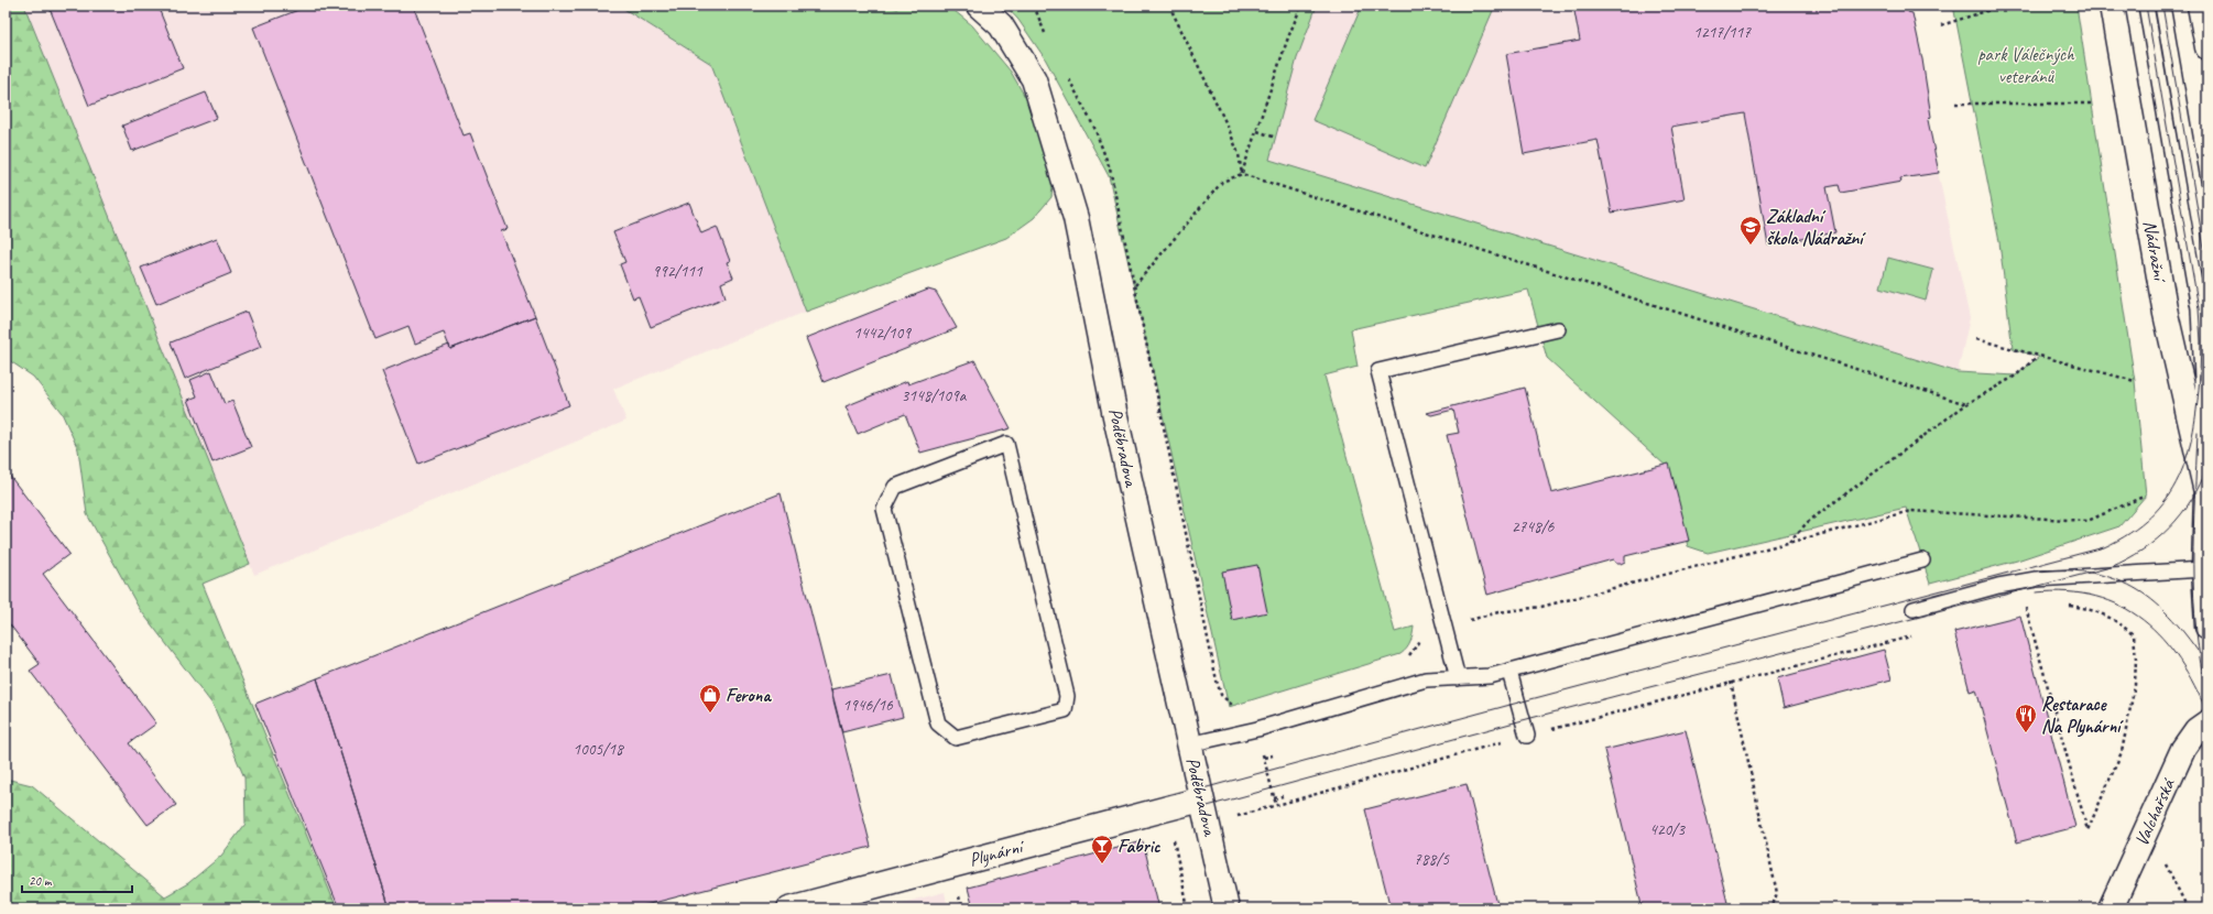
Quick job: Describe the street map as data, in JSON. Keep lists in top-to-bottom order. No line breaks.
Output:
{"streets":{"street":["Nádražní","Poděbradova","Valchařská","Plynární"]},"crossings":[["Poděbradova","Plynární"]],"parks":["park Válečných veteránů"],"places":{"school or university":["Základní škola Nádražní"],"shop":["Ferona"],"restaurant":["Restarace Na Plynární"],"bar":["Fabric"]},"house_numbers":["1217/117","992/111","1442/109","3148/109a","2748/6","1946/16","1005/18","420/3","788/5"],"scale_bar":"20 m"}
